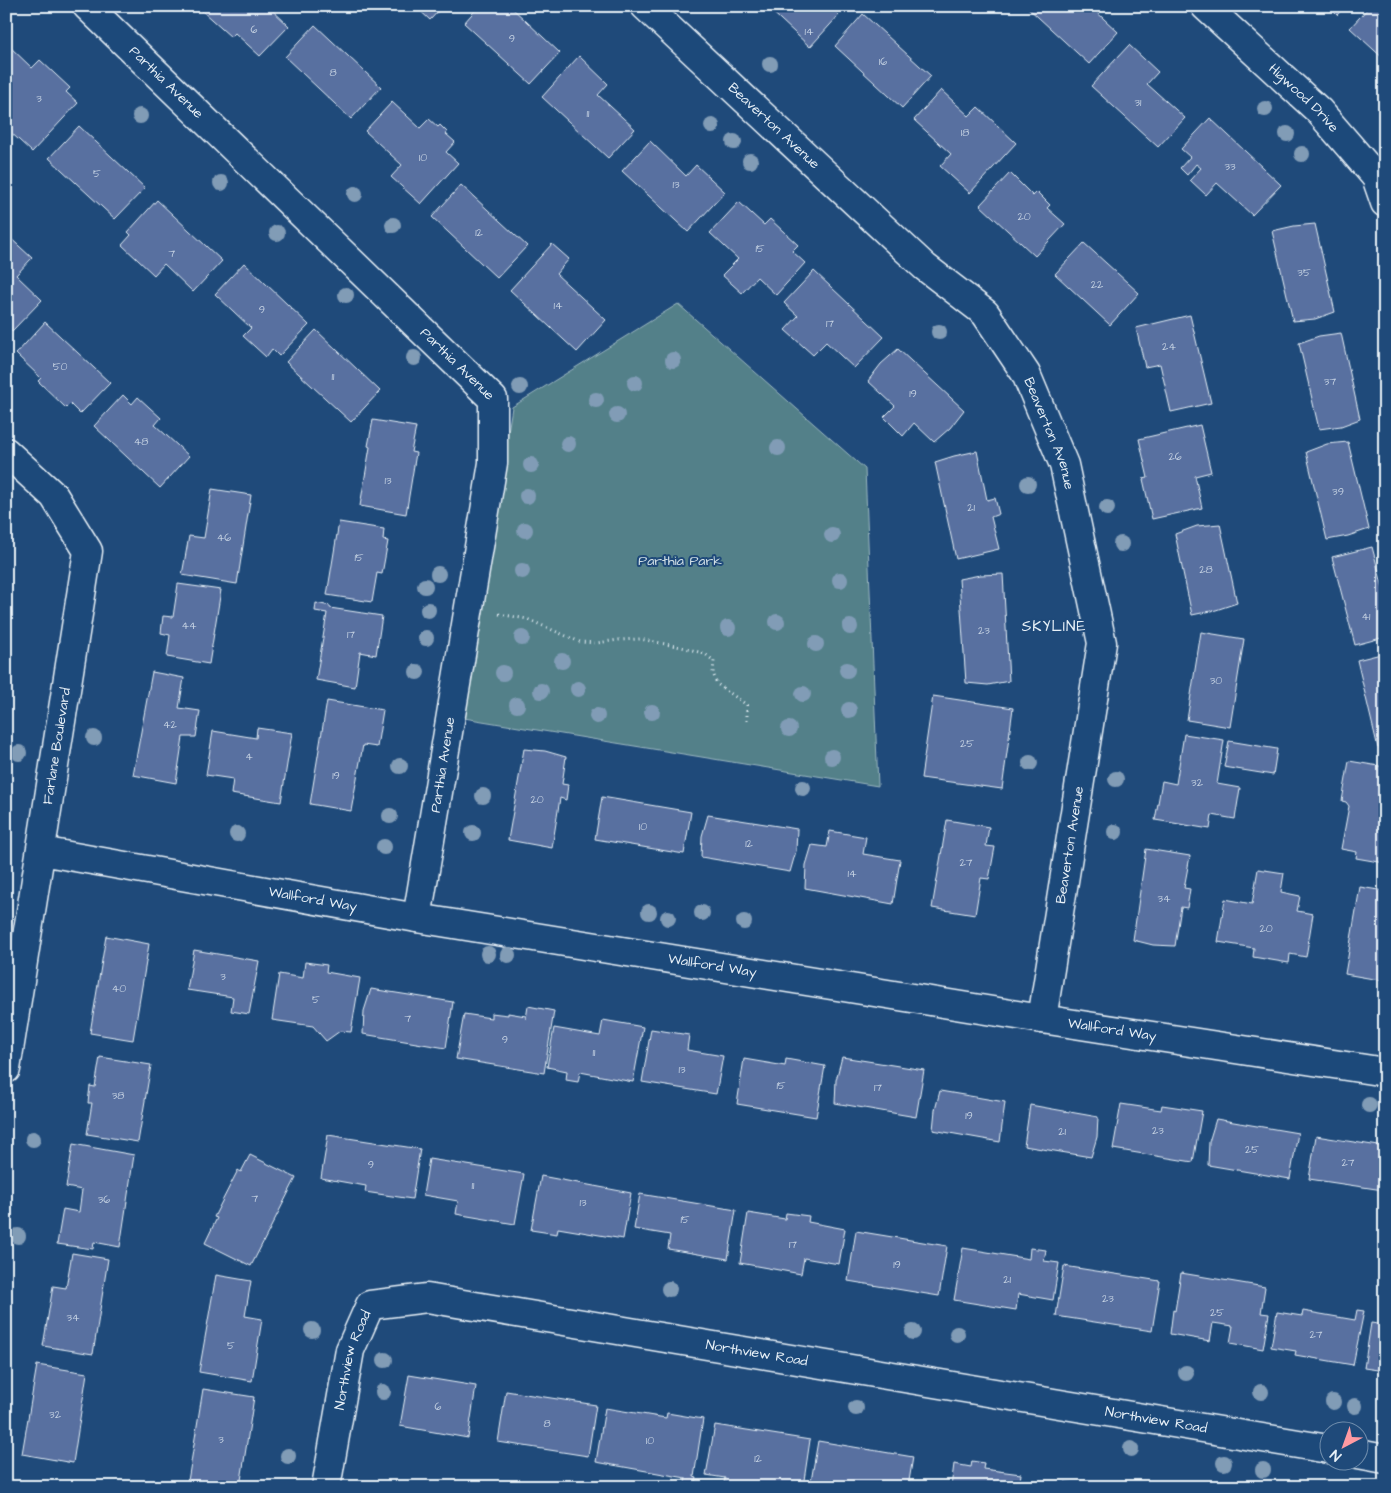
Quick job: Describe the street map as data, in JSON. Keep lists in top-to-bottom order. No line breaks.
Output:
{"streets":{"street":["Parthia Avenue","Higwood Drive","Beaverton Avenue","Farlane Boulevard","Wallford Way","Northview Road"]},"crossings":[["Parthia Avenue","Wallford Way"],["Beaverton Avenue","Wallford Way"],["Farlane Boulevard","Wallford Way"]],"districts":["SKYLINE"],"parks":["Parthia Park"],"house_numbers":["6","14","9","16","8","3","31","11","18","10","33","5","13","20","12","15","7","35","22","14","9","17","24","50","11","37","19","48","26","13","39","21","46","15","28","41","44","23","17","30","42","25","4","19","32","20","10","12","27","14","34","20","3","40","5","7","9","11","13","15","17","38","19","23","21","25","27","9","11","7","36","13","15","17","19","21","23","25","34","27","5","6","32","8","3","10","12"],"north":"bottom left"}
